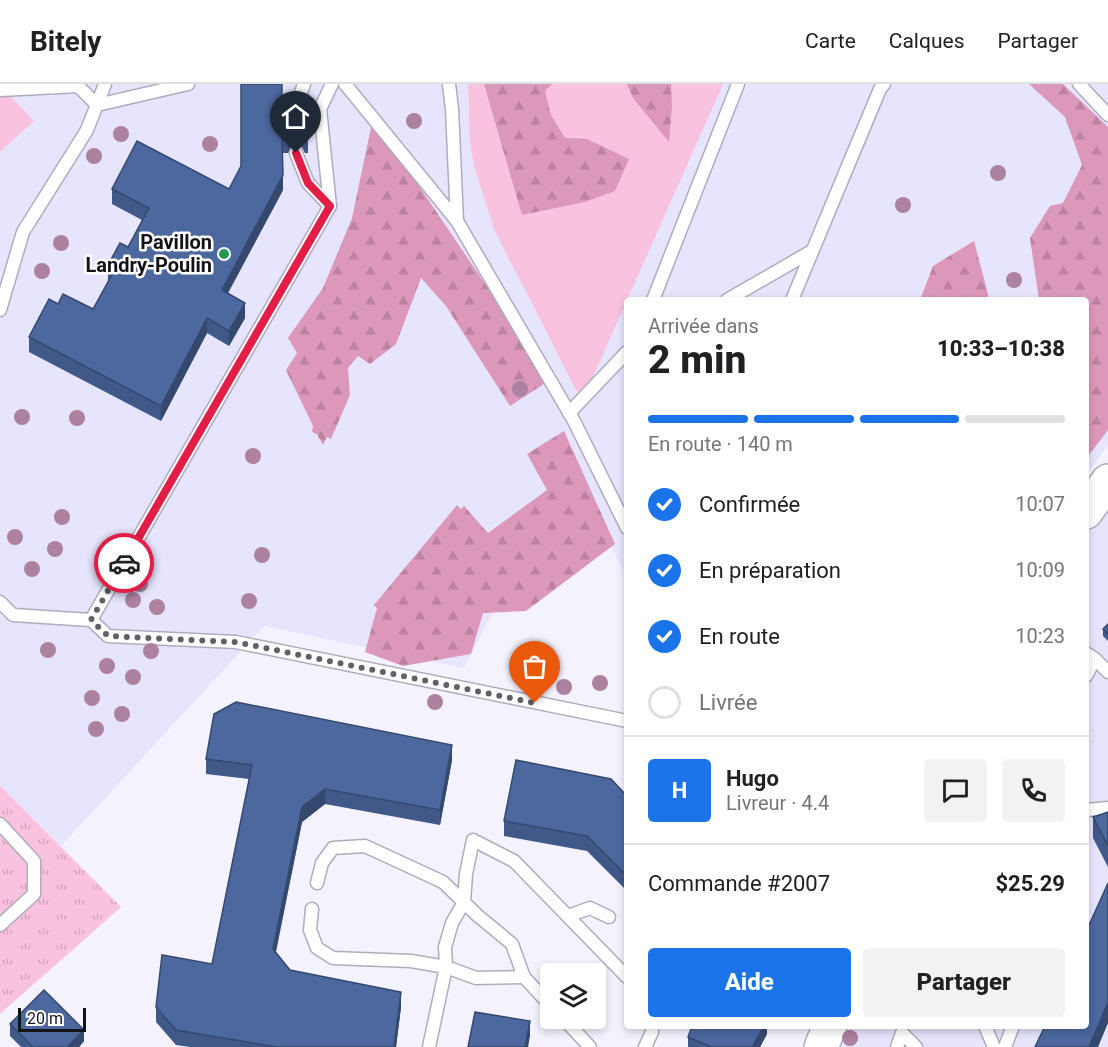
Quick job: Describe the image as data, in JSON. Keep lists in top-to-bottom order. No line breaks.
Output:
{"places":["Pavillon Landry-Poulin"],"scale_bar":"20 m","page":{"header":"Bitely","nav":["Carte","Calques","Partager"],"heading":["2 min","Arrivée dans","10:33–10:38"],"panel":["Hugo","Livreur · 4.4","Commande #2007","$25.29"],"bar":"En route · 140 m","list":[["Confirmée","10:07"],["En préparation","10:09"],["En route","10:23"],"Livrée"],"round":"H","buttons":["Aide","Partager"],"scale":"20 m"}}
